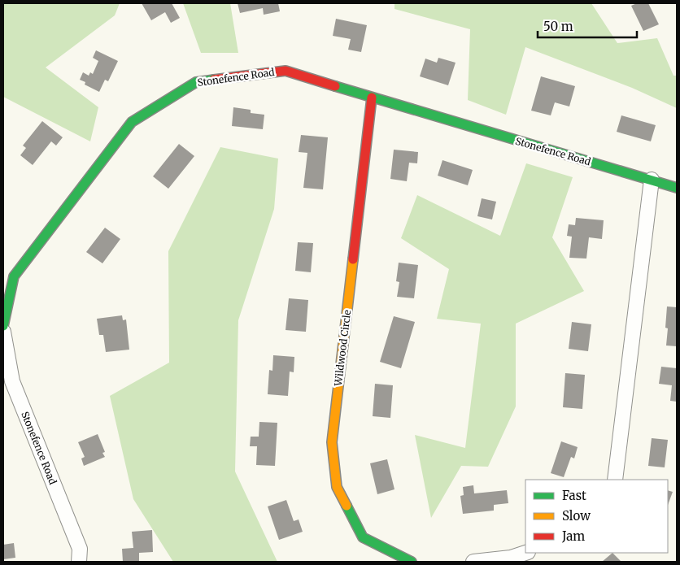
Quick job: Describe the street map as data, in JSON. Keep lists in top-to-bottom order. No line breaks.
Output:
{"streets":{"street":["Stonefence Road","Wildwood Circle"]},"crossings":[["Stonefence Road","Wildwood Circle"]],"legend":["Fast","Slow","Jam"],"scale_bar":"50 m"}
